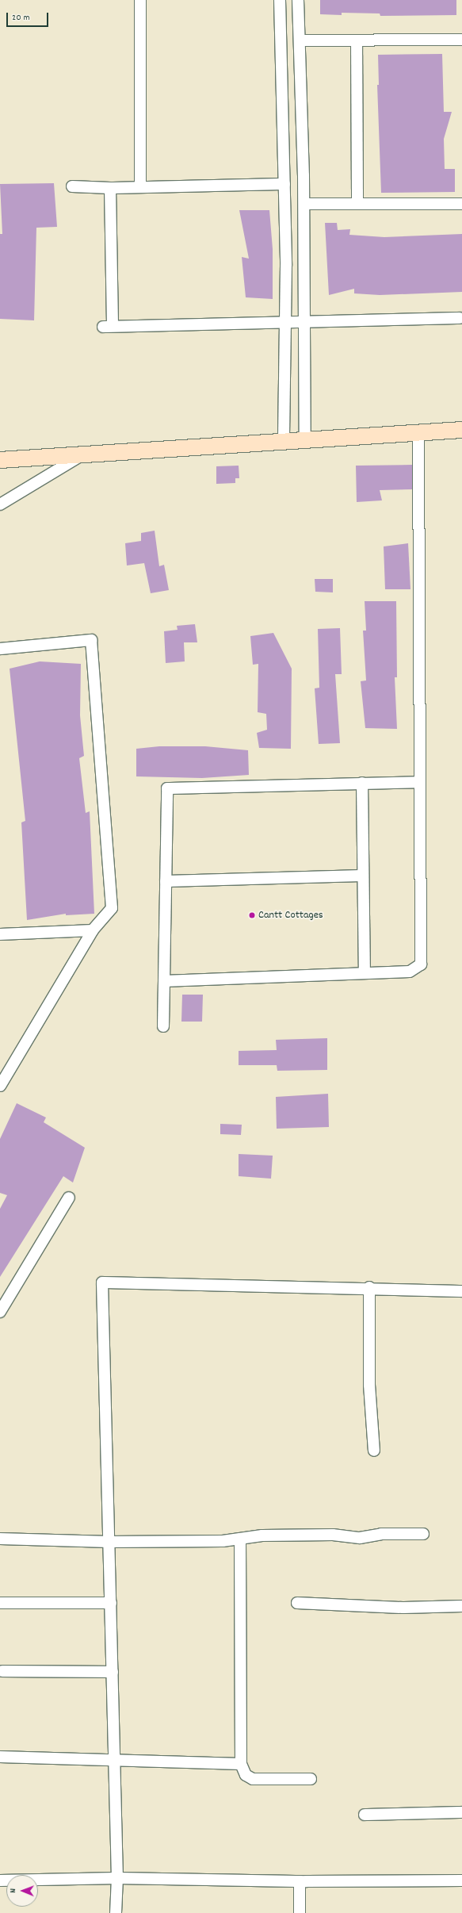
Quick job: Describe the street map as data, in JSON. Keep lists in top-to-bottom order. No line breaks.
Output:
{"places":["Cantt Cottages"],"scale_bar":"20 m","north":"left"}
